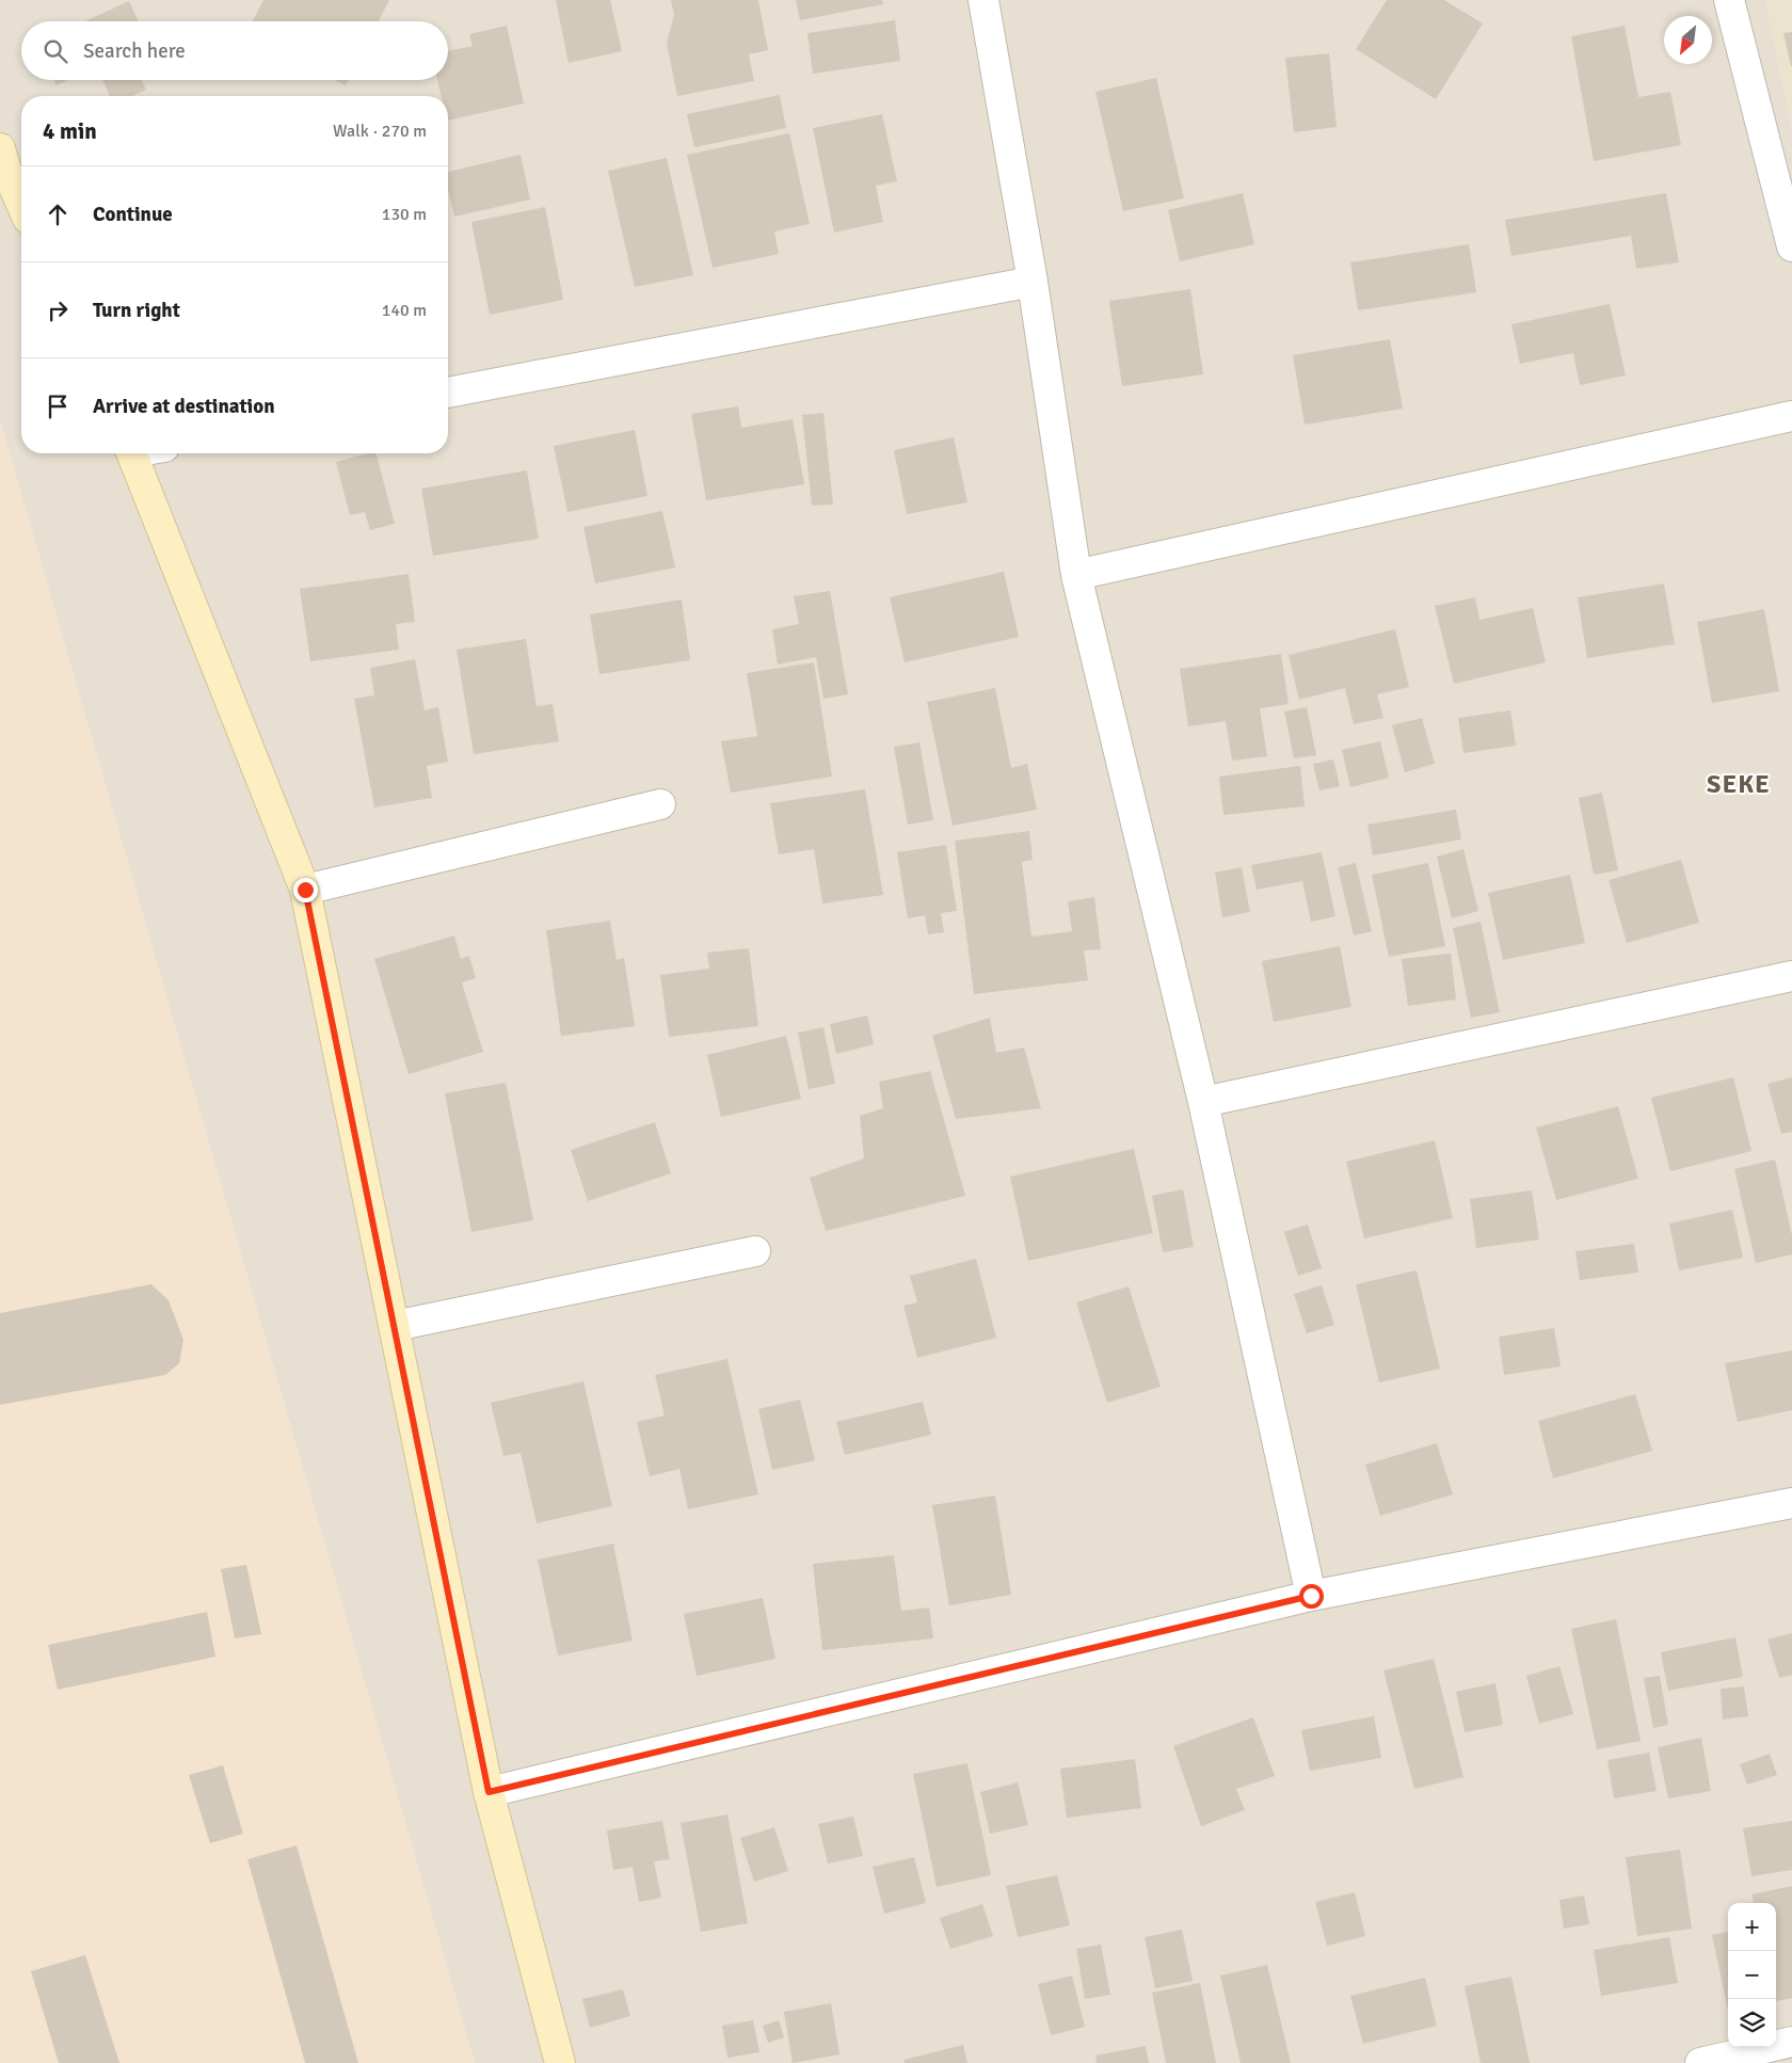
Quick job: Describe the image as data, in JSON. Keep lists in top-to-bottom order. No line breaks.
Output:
{"districts":["SEKE"],"north":"bottom left","page":{"search":"Search here","heading":["4 min","Walk · 270 m"],"list":[["Continue","130 m"],["Turn right","140 m"],"Arrive at destination"],"map_buttons":["+","−"]}}
